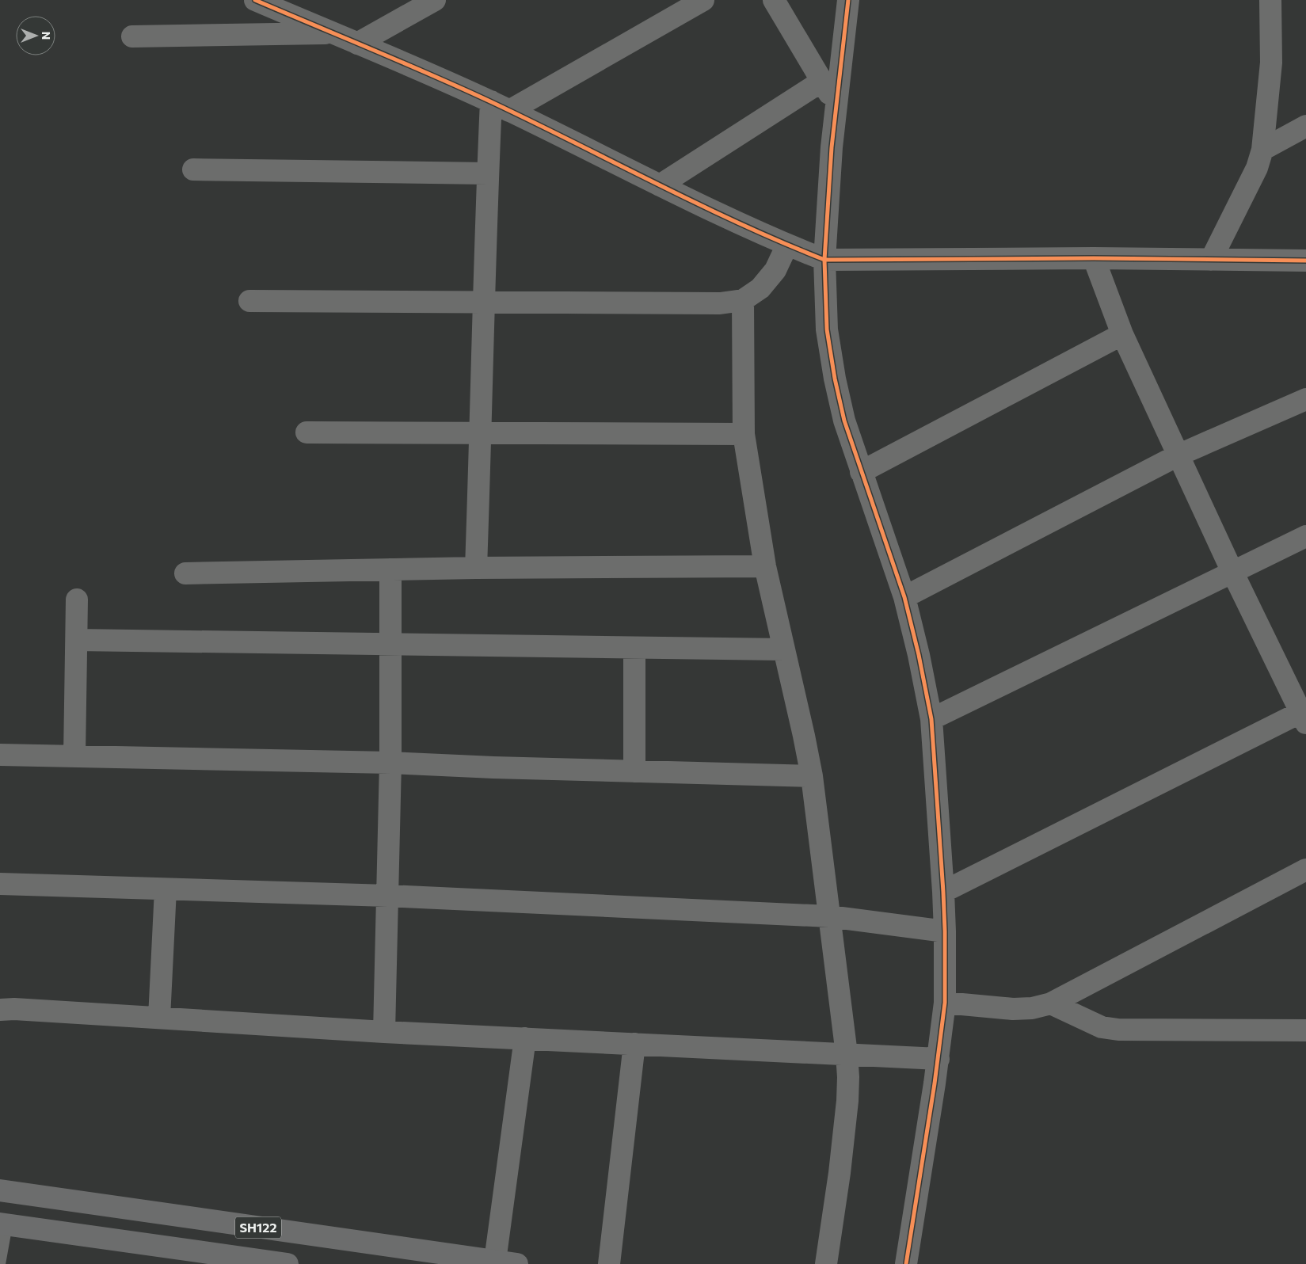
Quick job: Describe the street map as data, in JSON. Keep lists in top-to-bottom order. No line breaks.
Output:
{"streets":{"main road":["SH122"]},"north":"right"}
